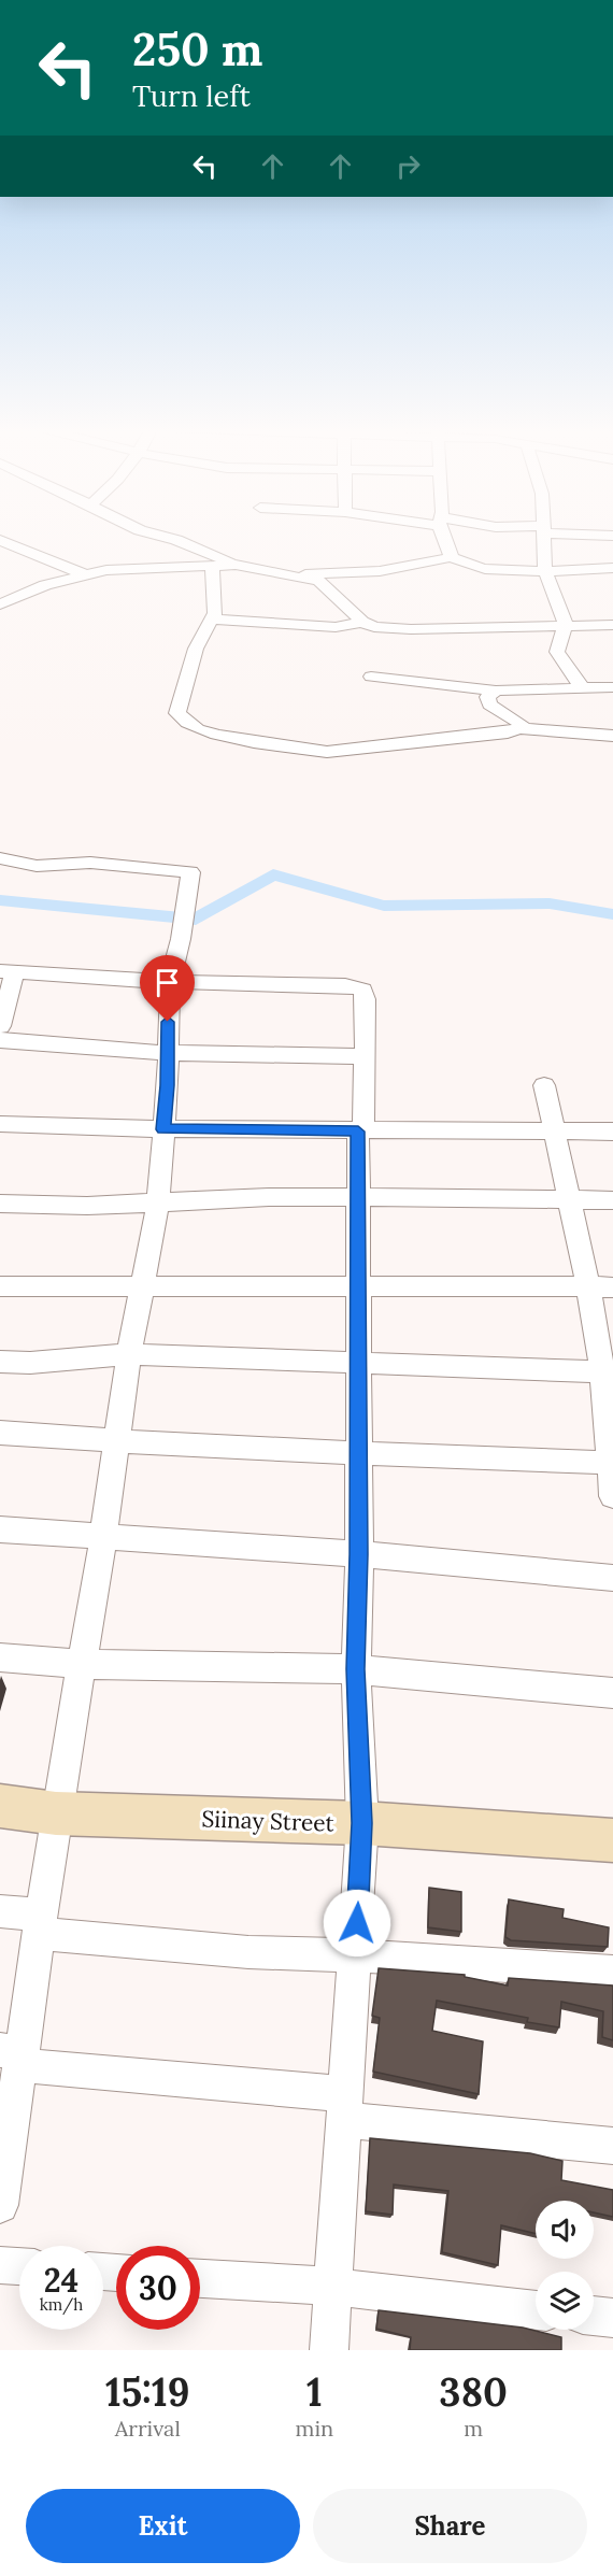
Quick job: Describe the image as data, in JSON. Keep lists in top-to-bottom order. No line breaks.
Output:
{"streets":{"street":["Siinay Street"]},"page":{"turn":["250 m","Turn left"],"speed":"24 km/h","limit":"30","eta":["15:19","Arrival","1","min","380","m"],"buttons":["Exit","Share"]}}
